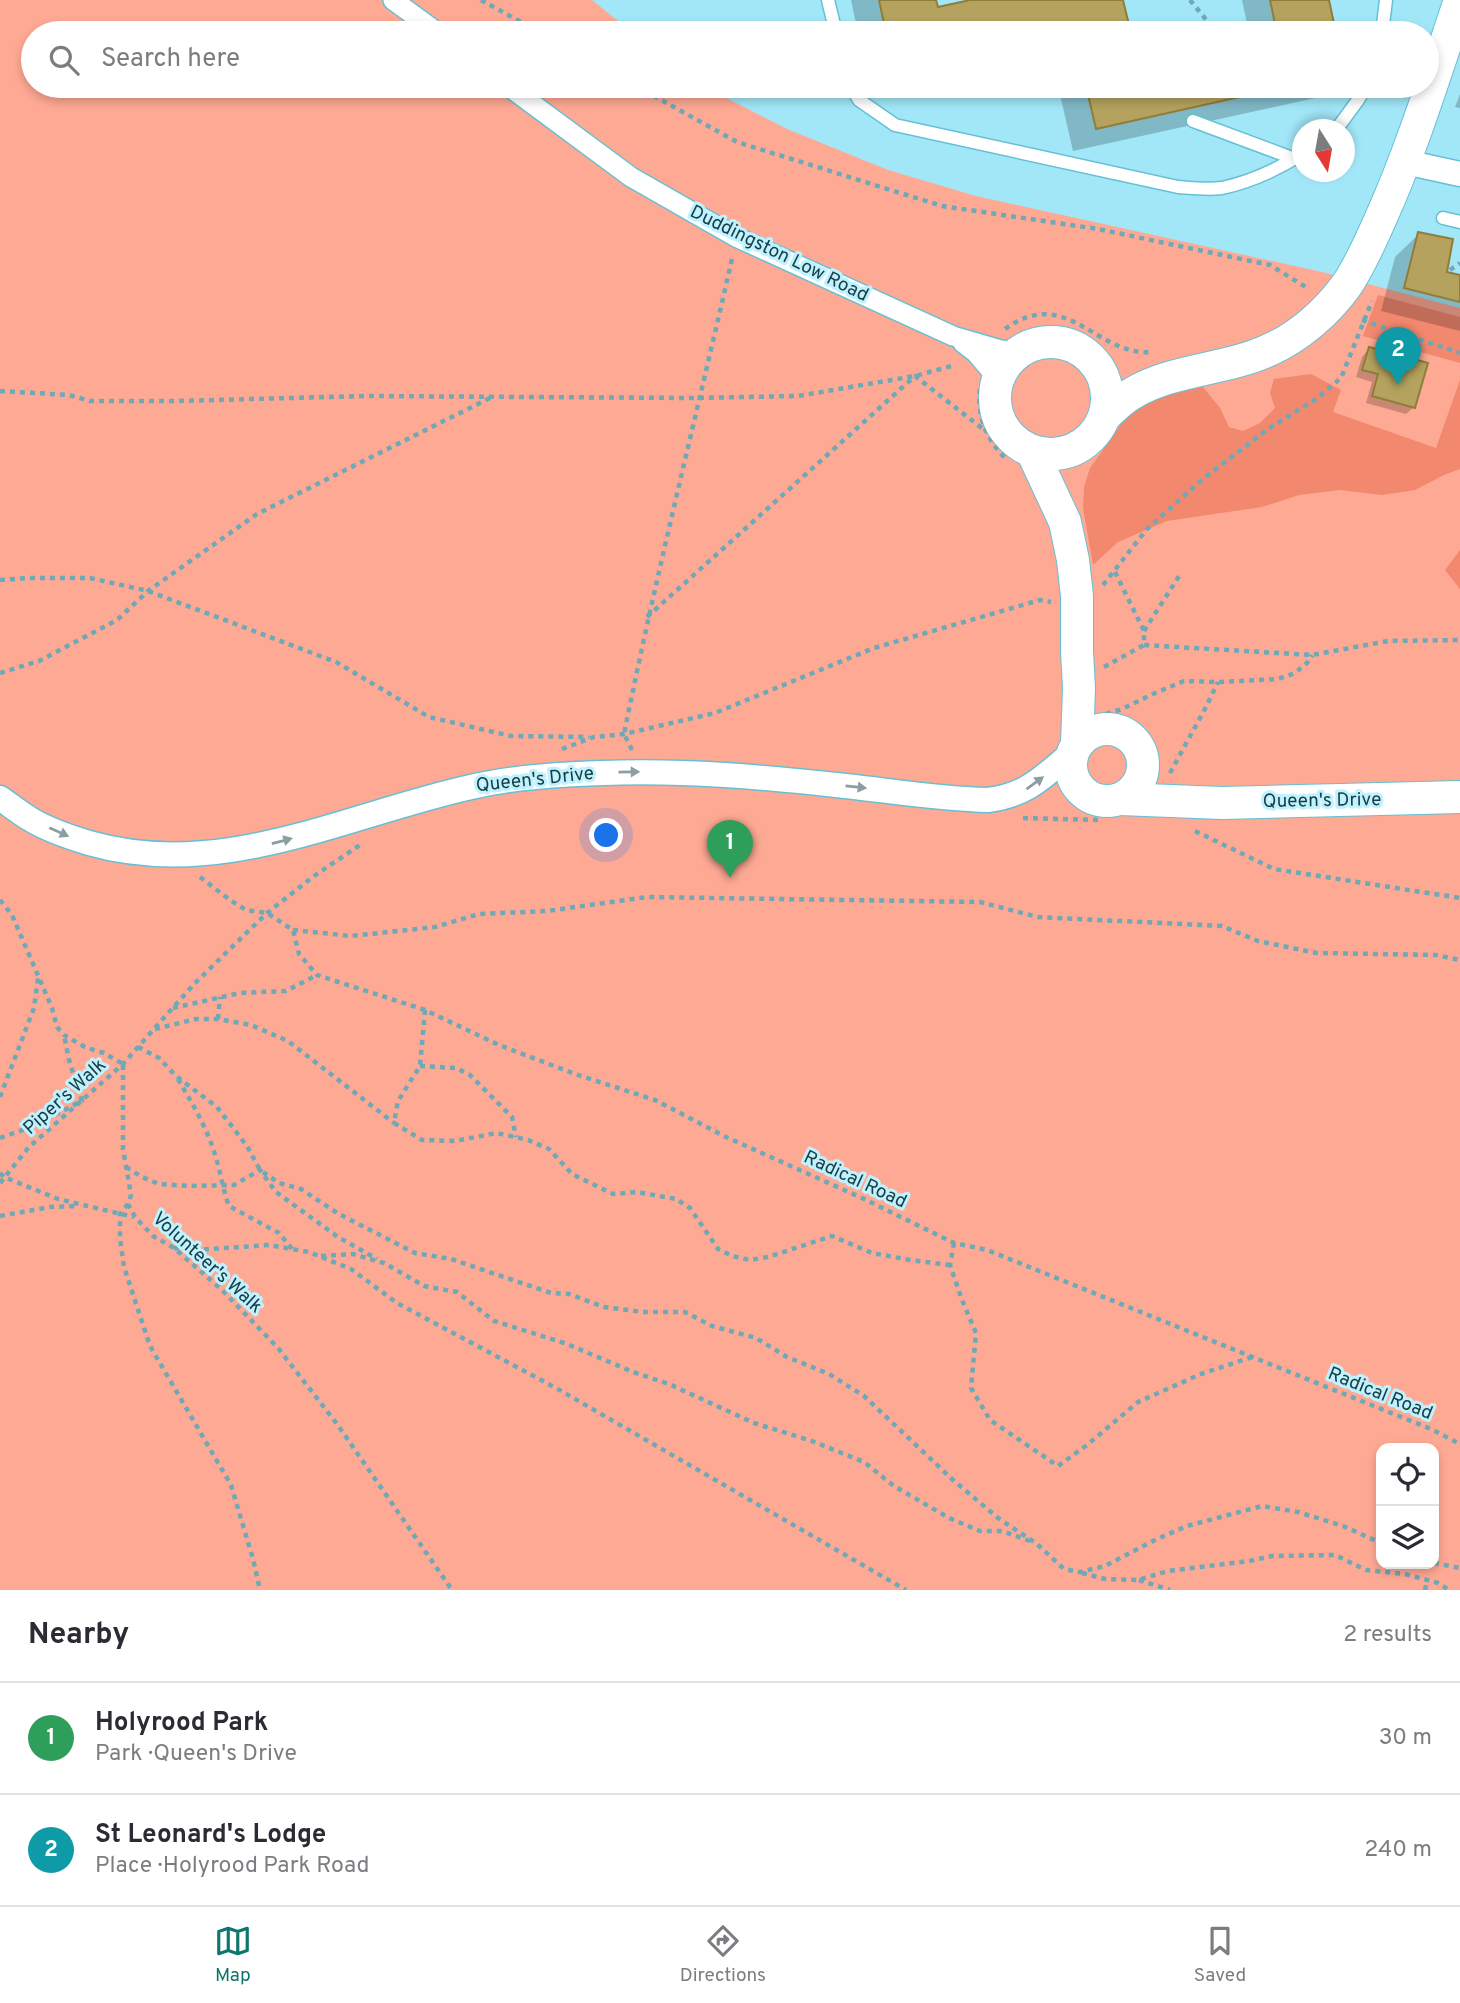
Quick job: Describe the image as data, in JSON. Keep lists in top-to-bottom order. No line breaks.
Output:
{"streets":{"street":["Duddingston Low Road","Queen's Drive"],"path":["Piper's Walk","Radical Road","Volunteer's Walk"]},"crossings":[["Piper's Walk","Volunteer's Walk"]],"one_way":["Queen's Drive"],"north":"bottom","page":{"search":"Search here","pins":["2","1"],"heading":["Nearby","2 results"],"list":[{"mark":"1","name":"Holyrood Park","note":"Park · Queen's Drive","value":"30 m"},{"mark":"2","name":"St Leonard's Lodge","note":"Place · Holyrood Park Road","value":"240 m"}],"nav":["Map","Directions","Saved"]}}
